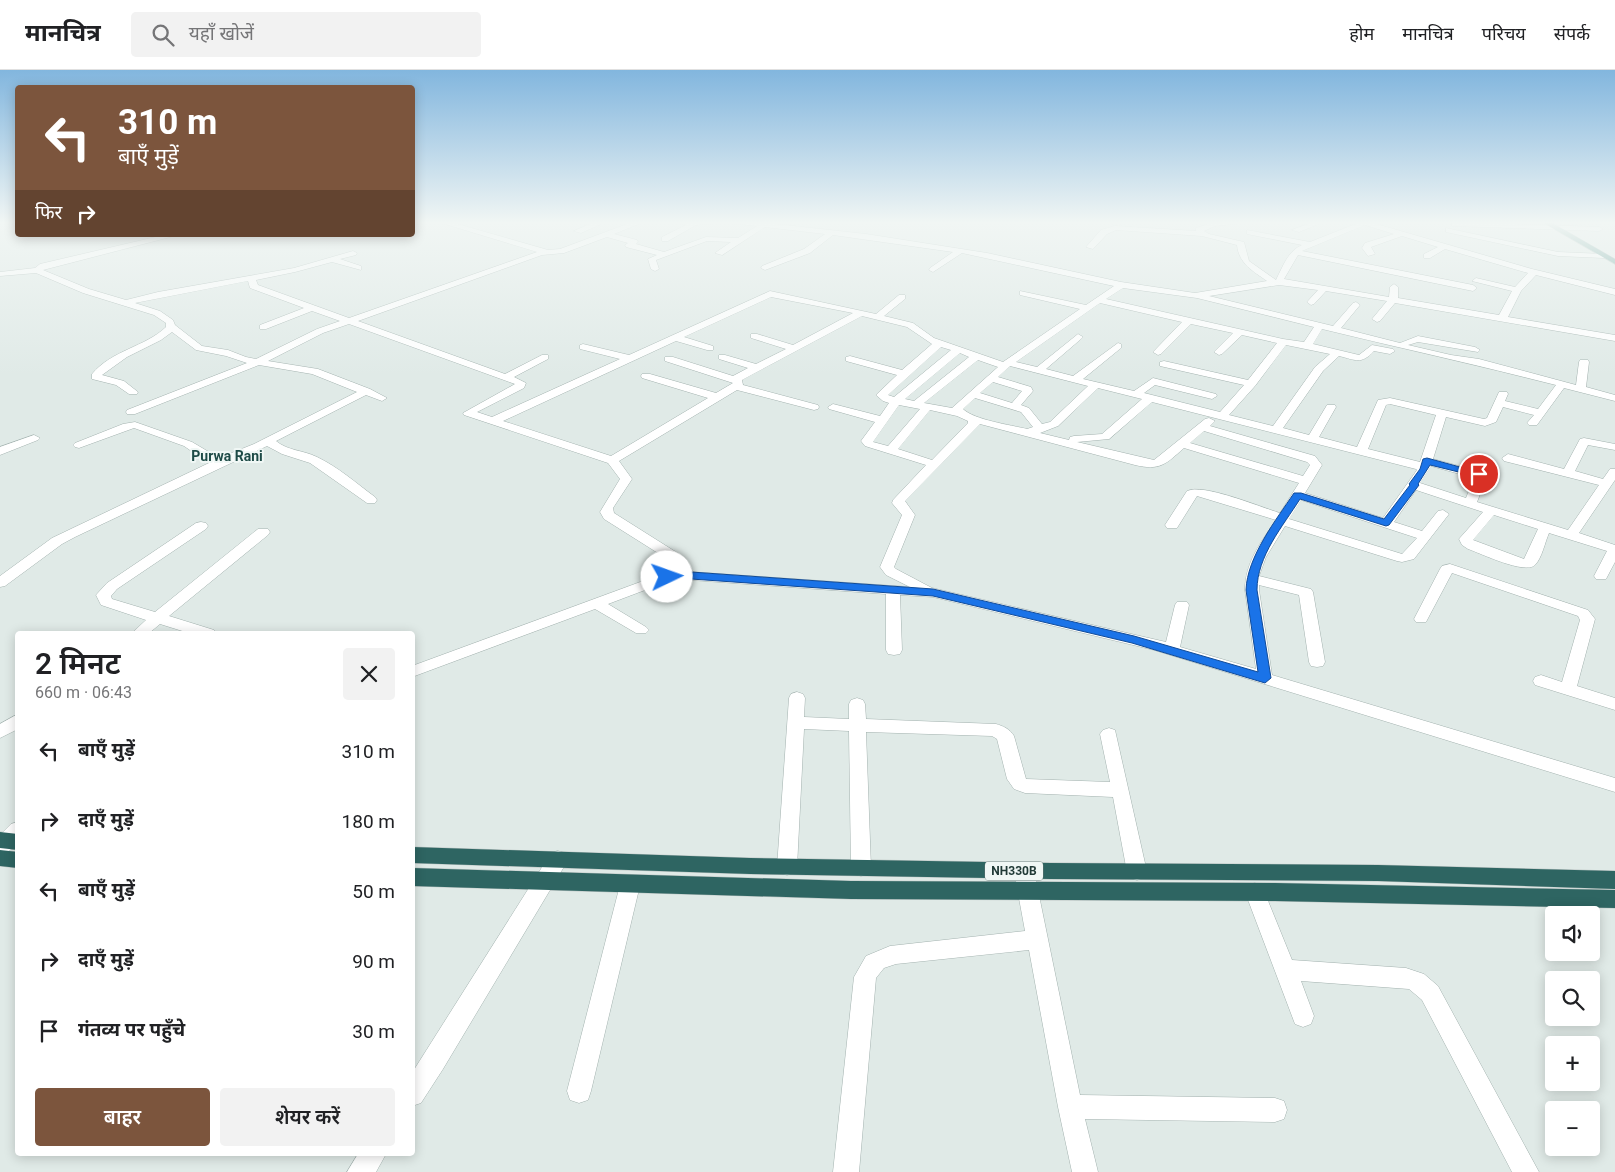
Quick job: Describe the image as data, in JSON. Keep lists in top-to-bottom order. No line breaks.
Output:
{"streets":{"highway":["NH330B"]},"districts":["Purwa Rani"],"page":{"header":"मानचित्र","search":"यहाँ खोजें","nav":["होम","मानचित्र","परिचय","संपर्क"],"turn":["310 m","बाएँ मुड़ें"],"then":"फिर","heading":["2 मिनट","660 m · 06:43"],"list":[{"name":"बाएँ मुड़ें","value":"310 m"},{"name":"दाएँ मुड़ें","value":"180 m"},{"name":"बाएँ मुड़ें","value":"50 m"},{"name":"दाएँ मुड़ें","value":"90 m"},{"name":"गंतव्य पर पहुँचे","value":"30 m"}],"map_buttons":["+","−"],"buttons":["बाहर","शेयर करें"]}}
